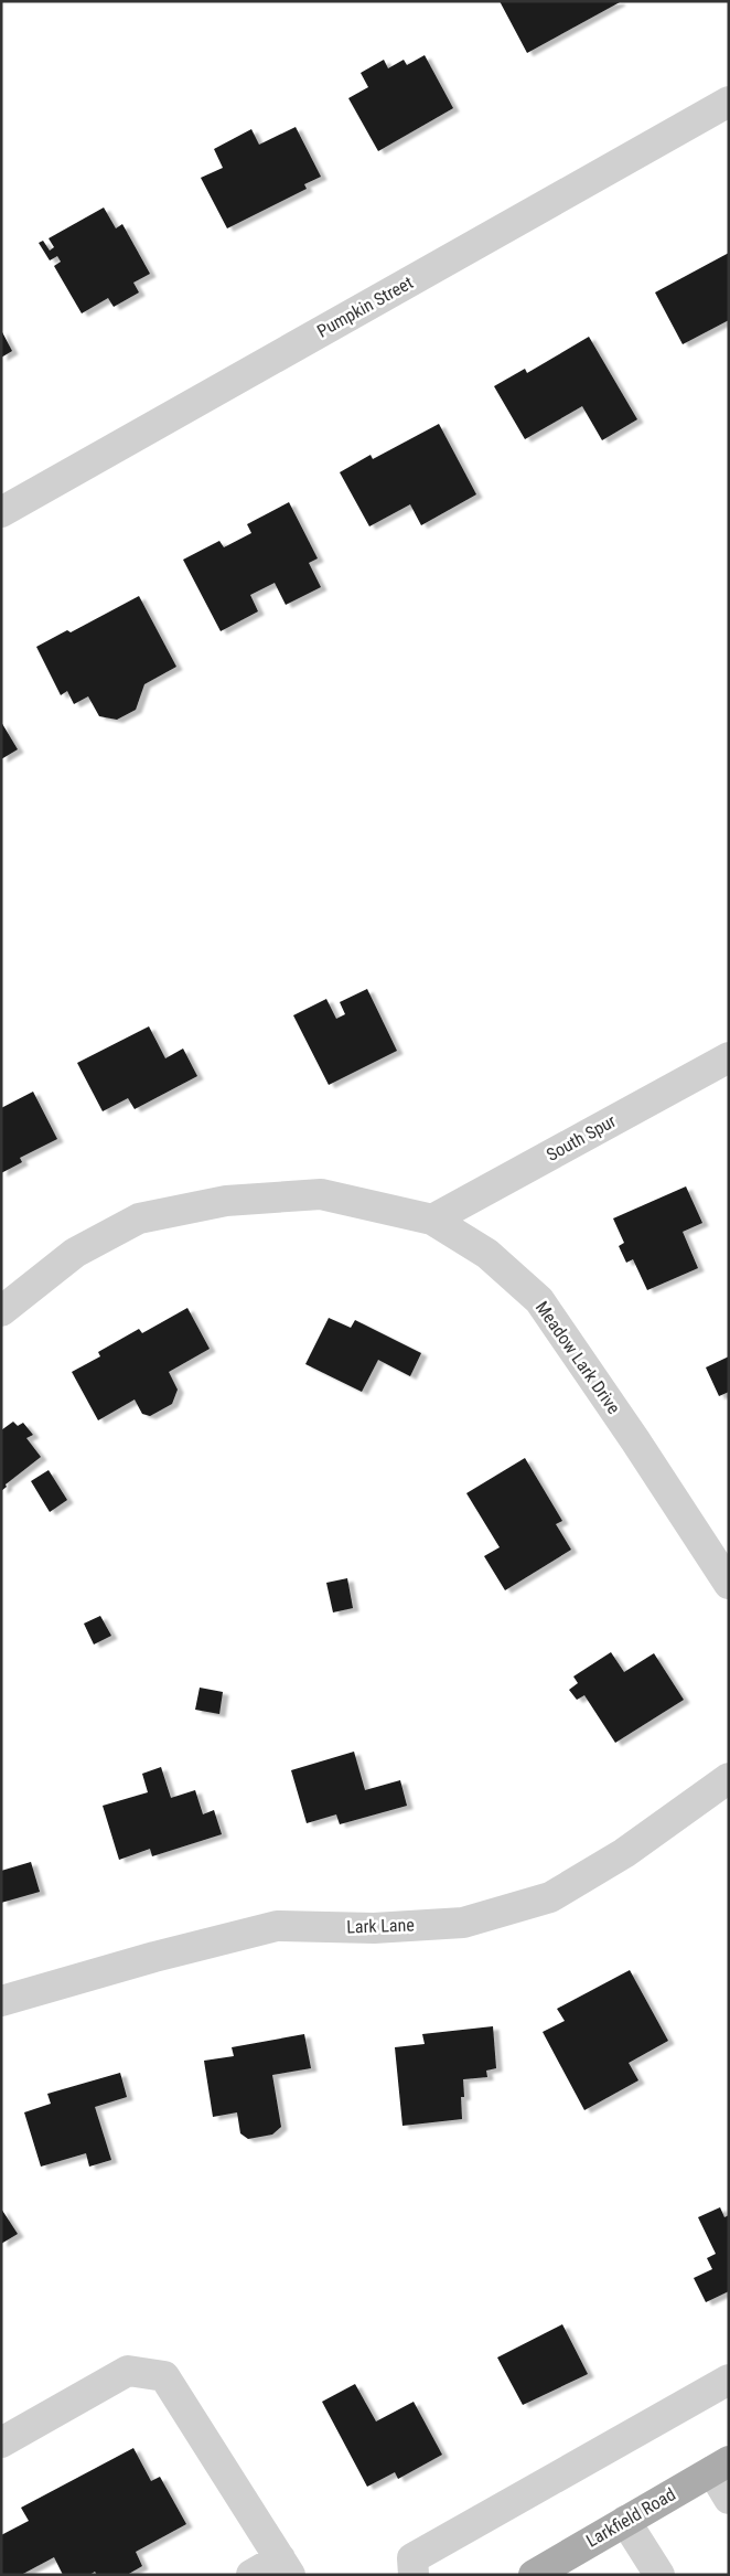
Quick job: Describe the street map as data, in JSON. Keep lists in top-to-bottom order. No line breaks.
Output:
{"streets":{"main road":["Larkfield Road"],"street":["Pumpkin Street","South Spur","Meadow Lark Drive","Lark Lane"]},"crossings":[["South Spur","Meadow Lark Drive"]]}
